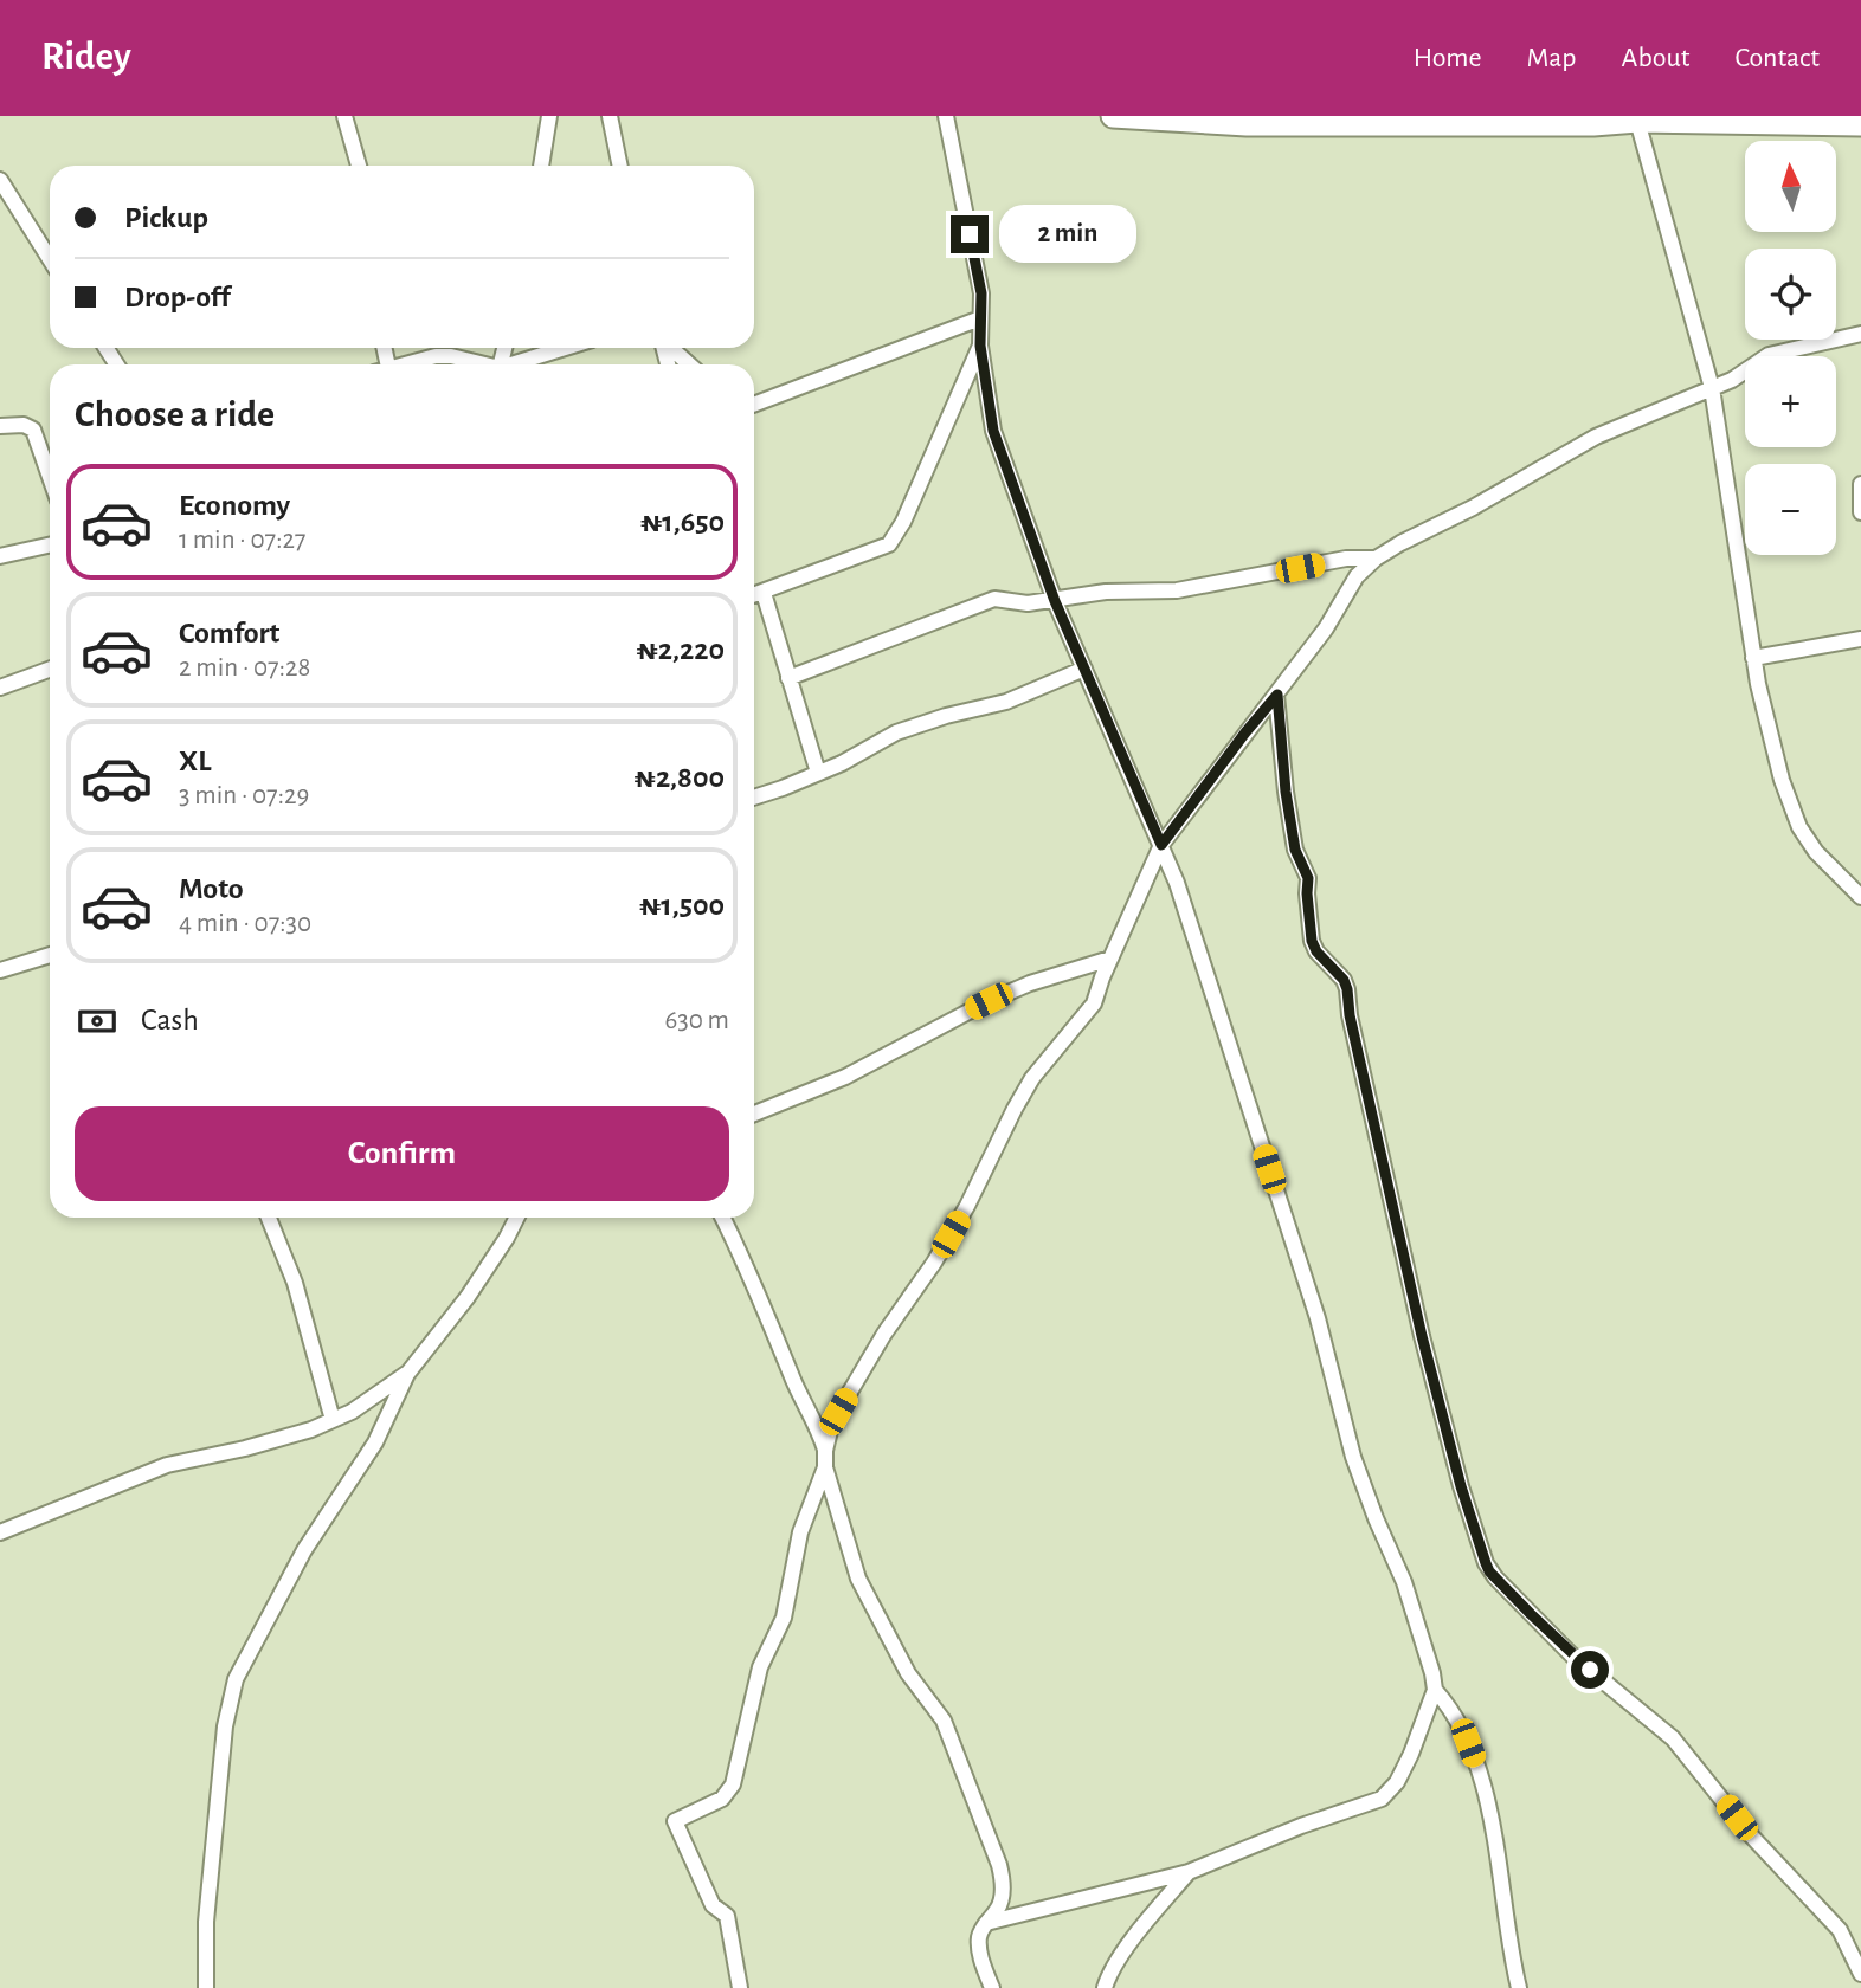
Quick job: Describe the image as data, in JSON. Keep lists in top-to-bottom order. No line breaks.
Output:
{"north":"top","page":{"header":"Ridey","nav":["Home","Map","About","Contact"],"map_buttons":["+","−"],"banner":["Pickup","Drop-off"],"bubble":"2 min","heading":"Choose a ride","list":[{"name":"Economy","note":"1 min · 07:27","value":"₦1,650"},{"name":"Comfort","note":"2 min · 07:28","value":"₦2,220"},{"name":"XL","note":"3 min · 07:29","value":"₦2,800"},{"name":"Moto","note":"4 min · 07:30","value":"₦1,500"}],"pay":["Cash","630 m"],"buttons":"Confirm"}}
